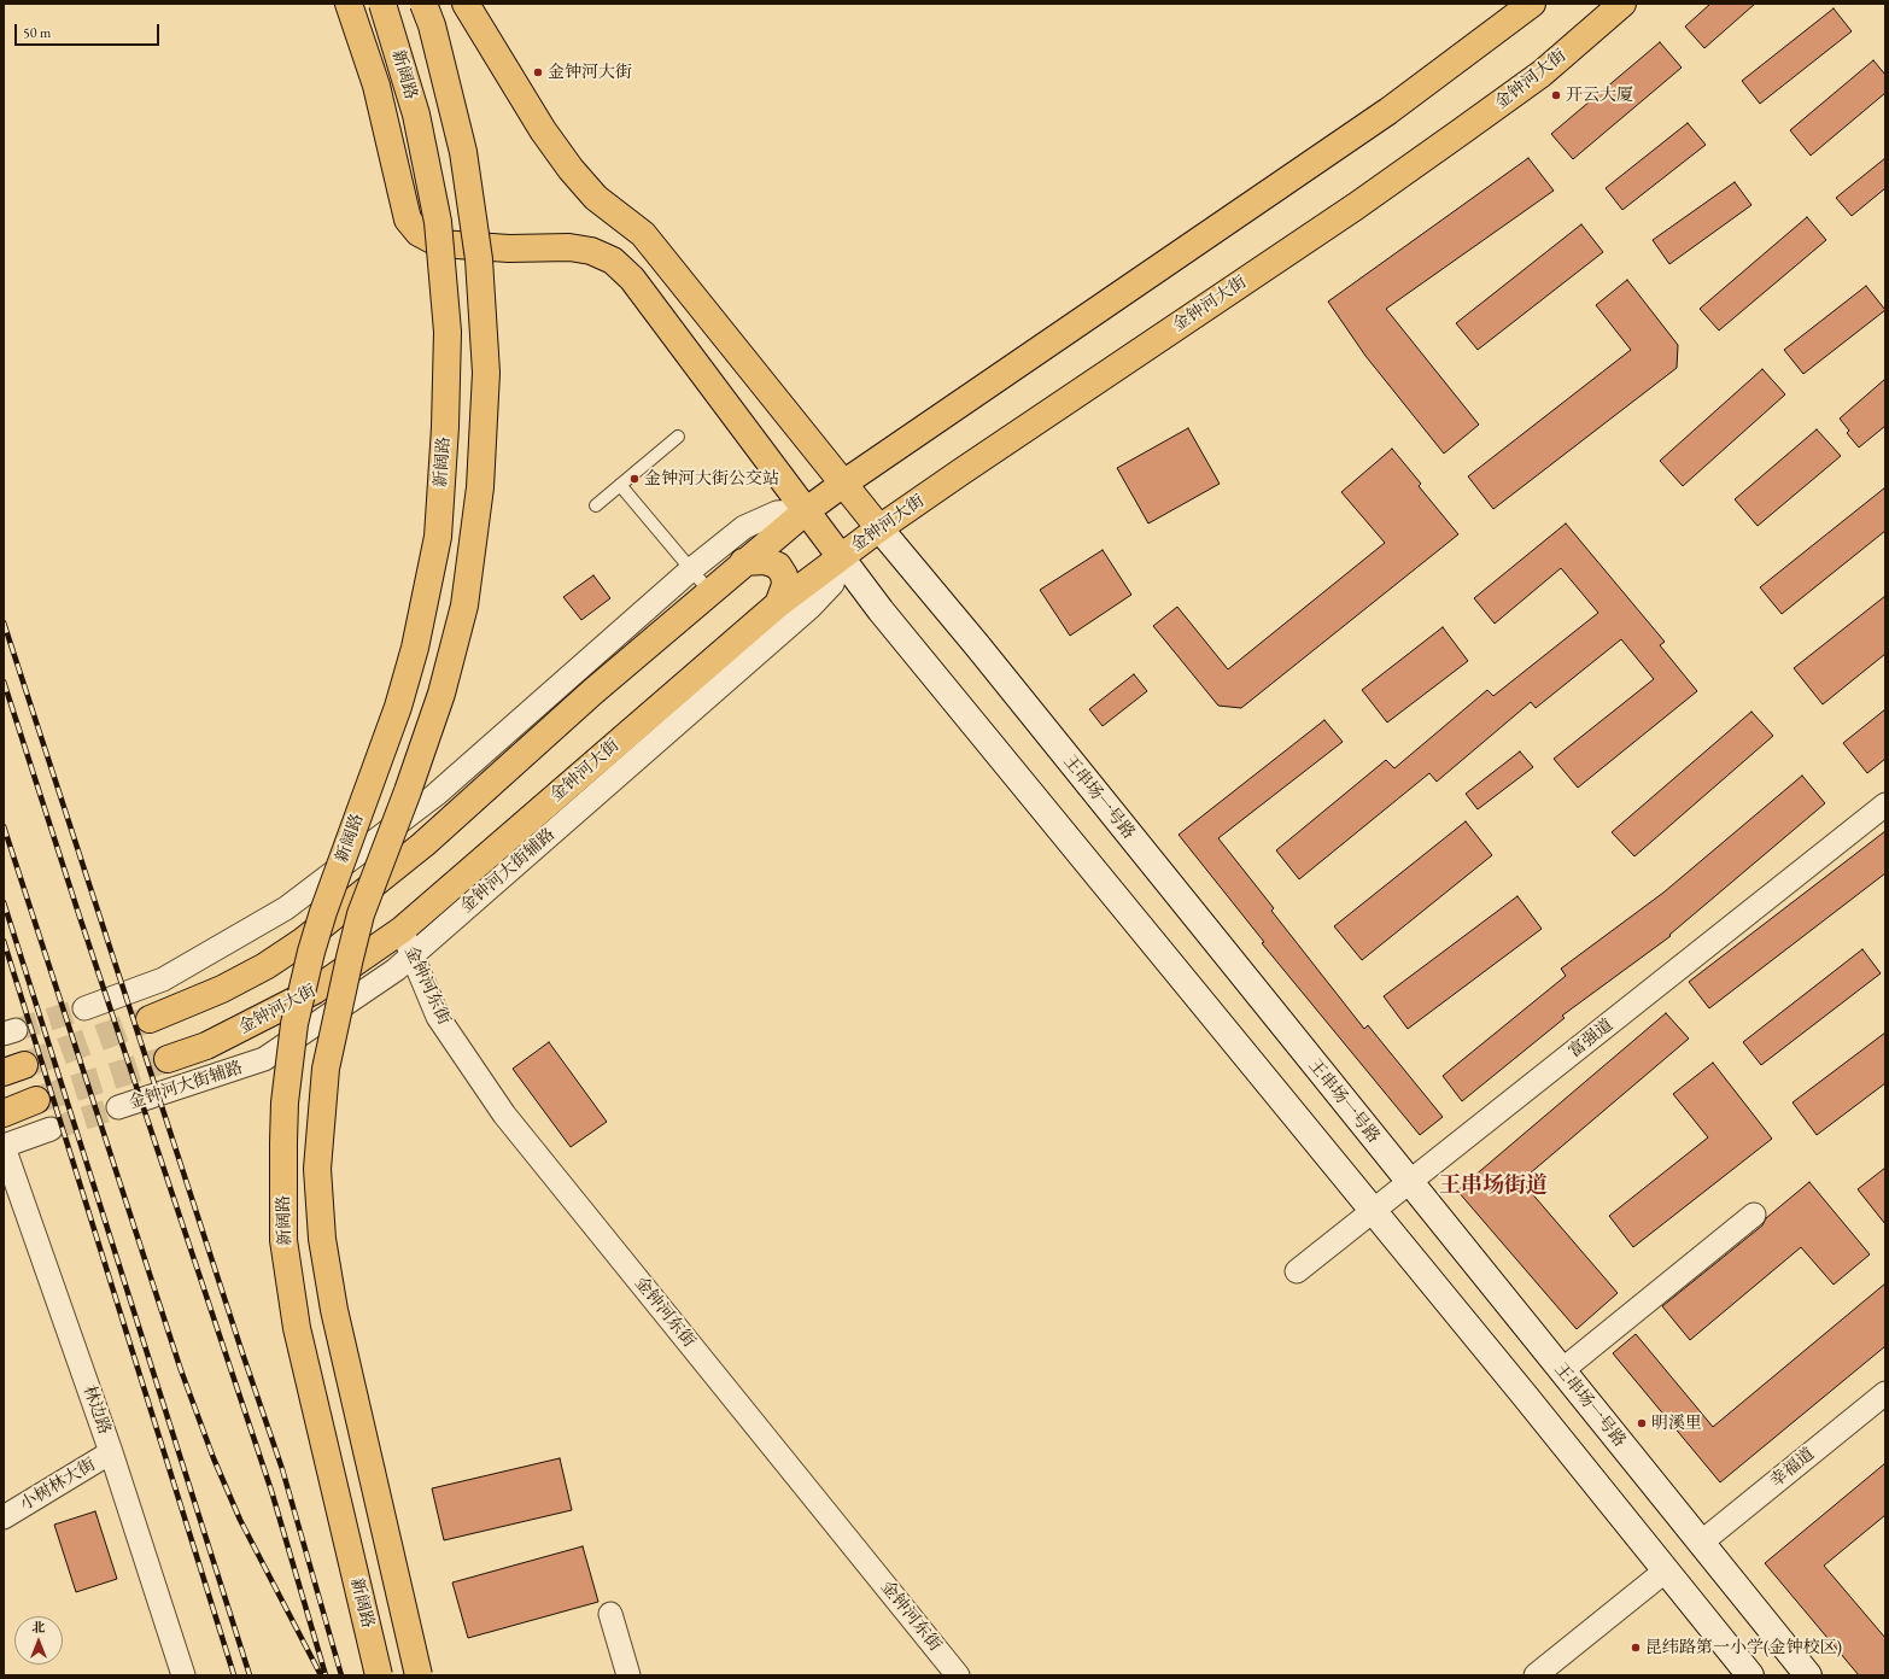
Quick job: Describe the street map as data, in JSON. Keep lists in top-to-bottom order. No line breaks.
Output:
{"streets":{"main road":["新阔路","金钟河大街","王串场一号路"],"street":["金钟河大街辅路","金钟河东街","富强道","林边路","幸福道","小树林大街"]},"crossings":[["金钟河大街","王串场一号路"],["金钟河大街","金钟河大街辅路"],["金钟河大街","金钟河东街"],["王串场一号路","富强道"],["王串场一号路","幸福道"],["金钟河大街辅路","金钟河东街"],["林边路","小树林大街"]],"districts":["王串场街道"],"places":["金钟河大街","开云大厦","金钟河大街公交站","明溪里","昆纬路第一小学(金钟校区)"],"scale_bar":"50 m","north":"top"}
